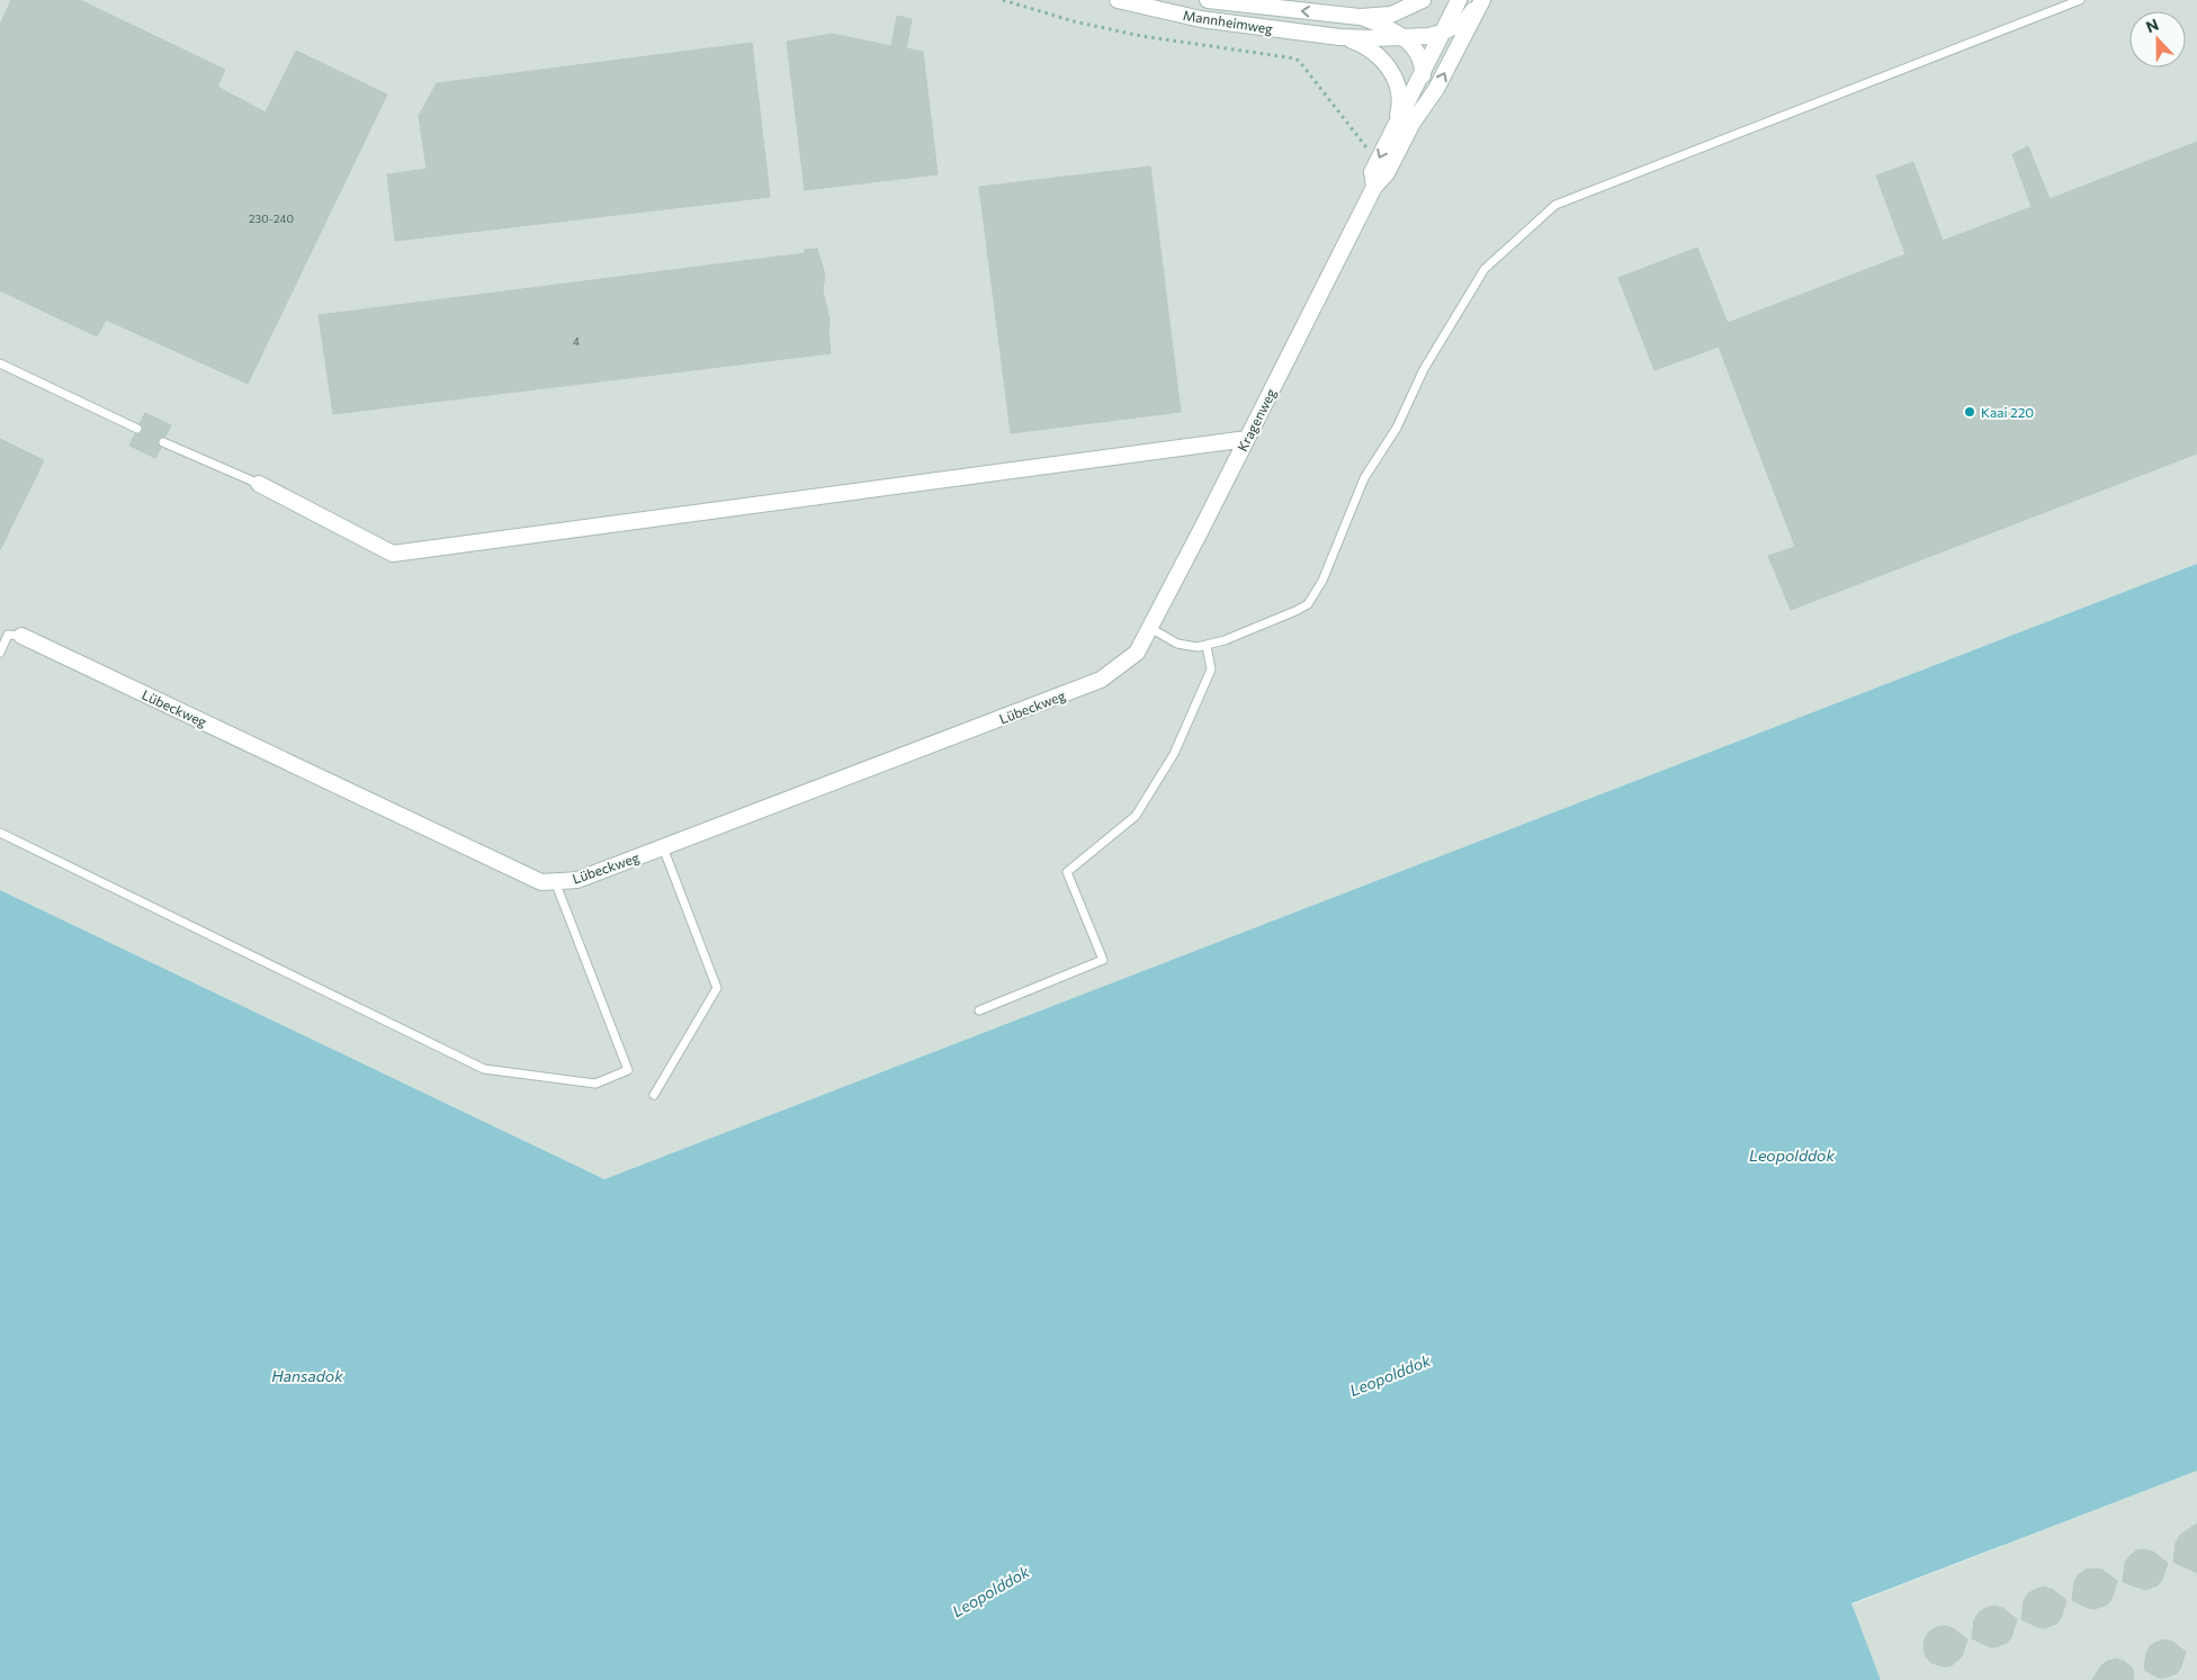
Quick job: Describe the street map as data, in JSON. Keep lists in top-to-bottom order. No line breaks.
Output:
{"streets":{"street":["Mannheimweg","Kragenweg","Lübeckweg"]},"crossings":[["Mannheimweg","Kragenweg"],["Kragenweg","Lübeckweg"]],"water":["Leopolddok","Hansadok"],"places":["Kaai 220"],"house_numbers":["230-240","4"],"north":"top"}
